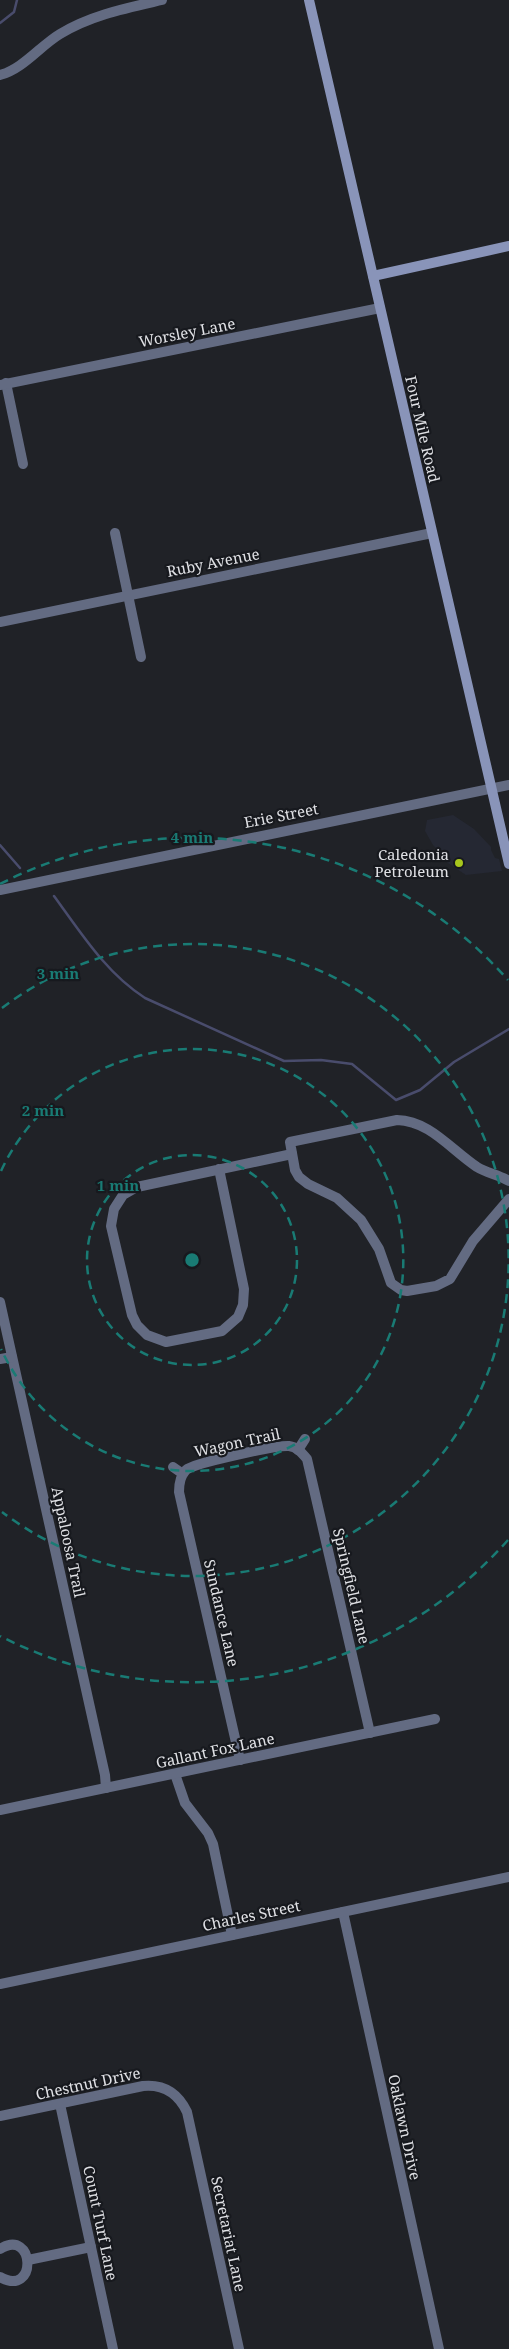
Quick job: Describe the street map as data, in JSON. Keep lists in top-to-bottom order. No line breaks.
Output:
{"streets":{"main road":["Four Mile Road"],"street":["Worsley Lane","Ruby Avenue","Erie Street","Wagon Trail","Appaloosa Trail","Springfield Lane","Sundance Lane","Gallant Fox Lane","Charles Street","Chestnut Drive","Oaklawn Drive","Count Turf Lane","Secretariat Lane"]},"crossings":[["Worsley Lane","Four Mile Road"],["Four Mile Road","Ruby Avenue"],["Four Mile Road","Erie Street"],["Wagon Trail","Springfield Lane"],["Wagon Trail","Sundance Lane"],["Appaloosa Trail","Gallant Fox Lane"],["Springfield Lane","Gallant Fox Lane"],["Sundance Lane","Gallant Fox Lane"],["Charles Street","Oaklawn Drive"],["Chestnut Drive","Count Turf Lane"],["Chestnut Drive","Secretariat Lane"]],"places":["Caledonia Petroleum"],"rings":["4 min","3 min","2 min","1 min"]}
